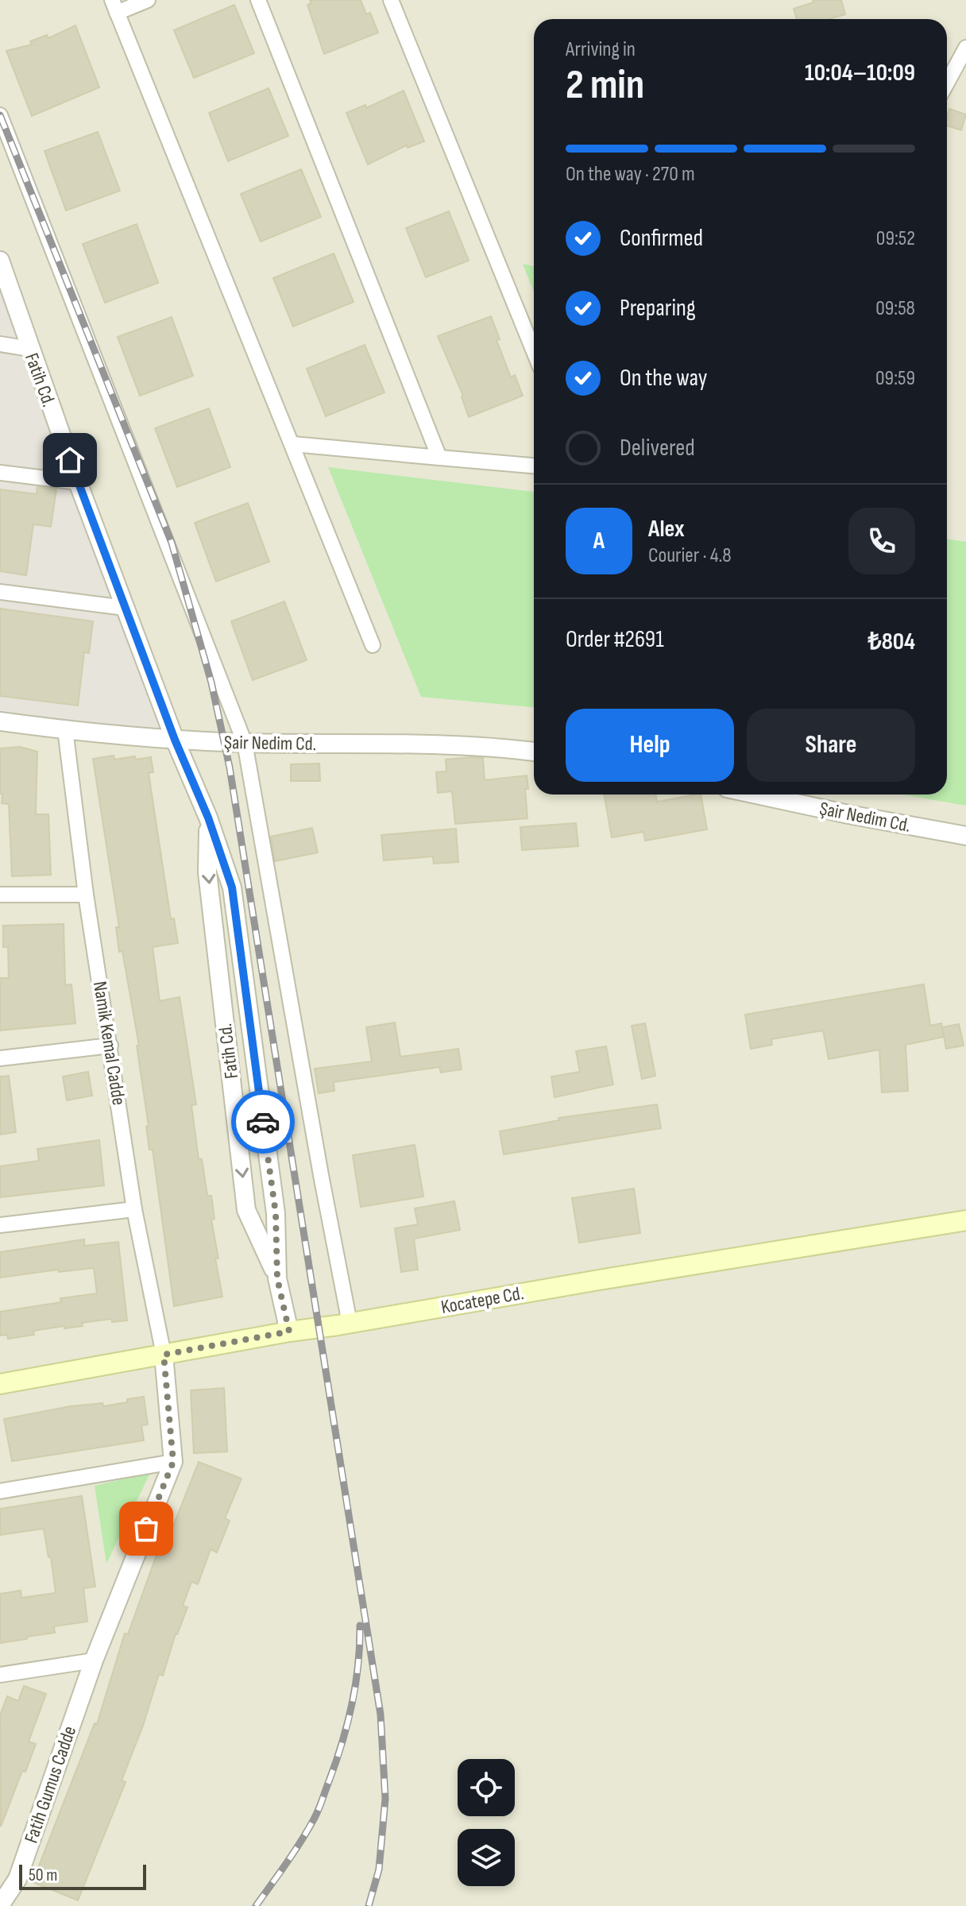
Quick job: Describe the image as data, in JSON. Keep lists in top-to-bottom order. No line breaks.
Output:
{"streets":{"main road":["Kocatepe Cd."],"street":["Fatih Cd.","Şair Nedim Cd.","Namik Kemal Cadde","Fatih Gumus Cadde"]},"crossings":[["Fatih Cd.","Şair Nedim Cd."],["Fatih Cd.","Kocatepe Cd."],["Şair Nedim Cd.","Namik Kemal Cadde"],["Namik Kemal Cadde","Kocatepe Cd."]],"scale_bar":"50 m","page":{"heading":["2 min","Arriving in","10:04–10:09"],"panel":["Alex","Courier · 4.8","Order #2691","₺804"],"bar":"On the way · 270 m","list":[["Confirmed","09:52"],["Preparing","09:58"],["On the way","09:59"],"Delivered"],"round":"A","buttons":["Help","Share"],"scale":"50 m"}}
